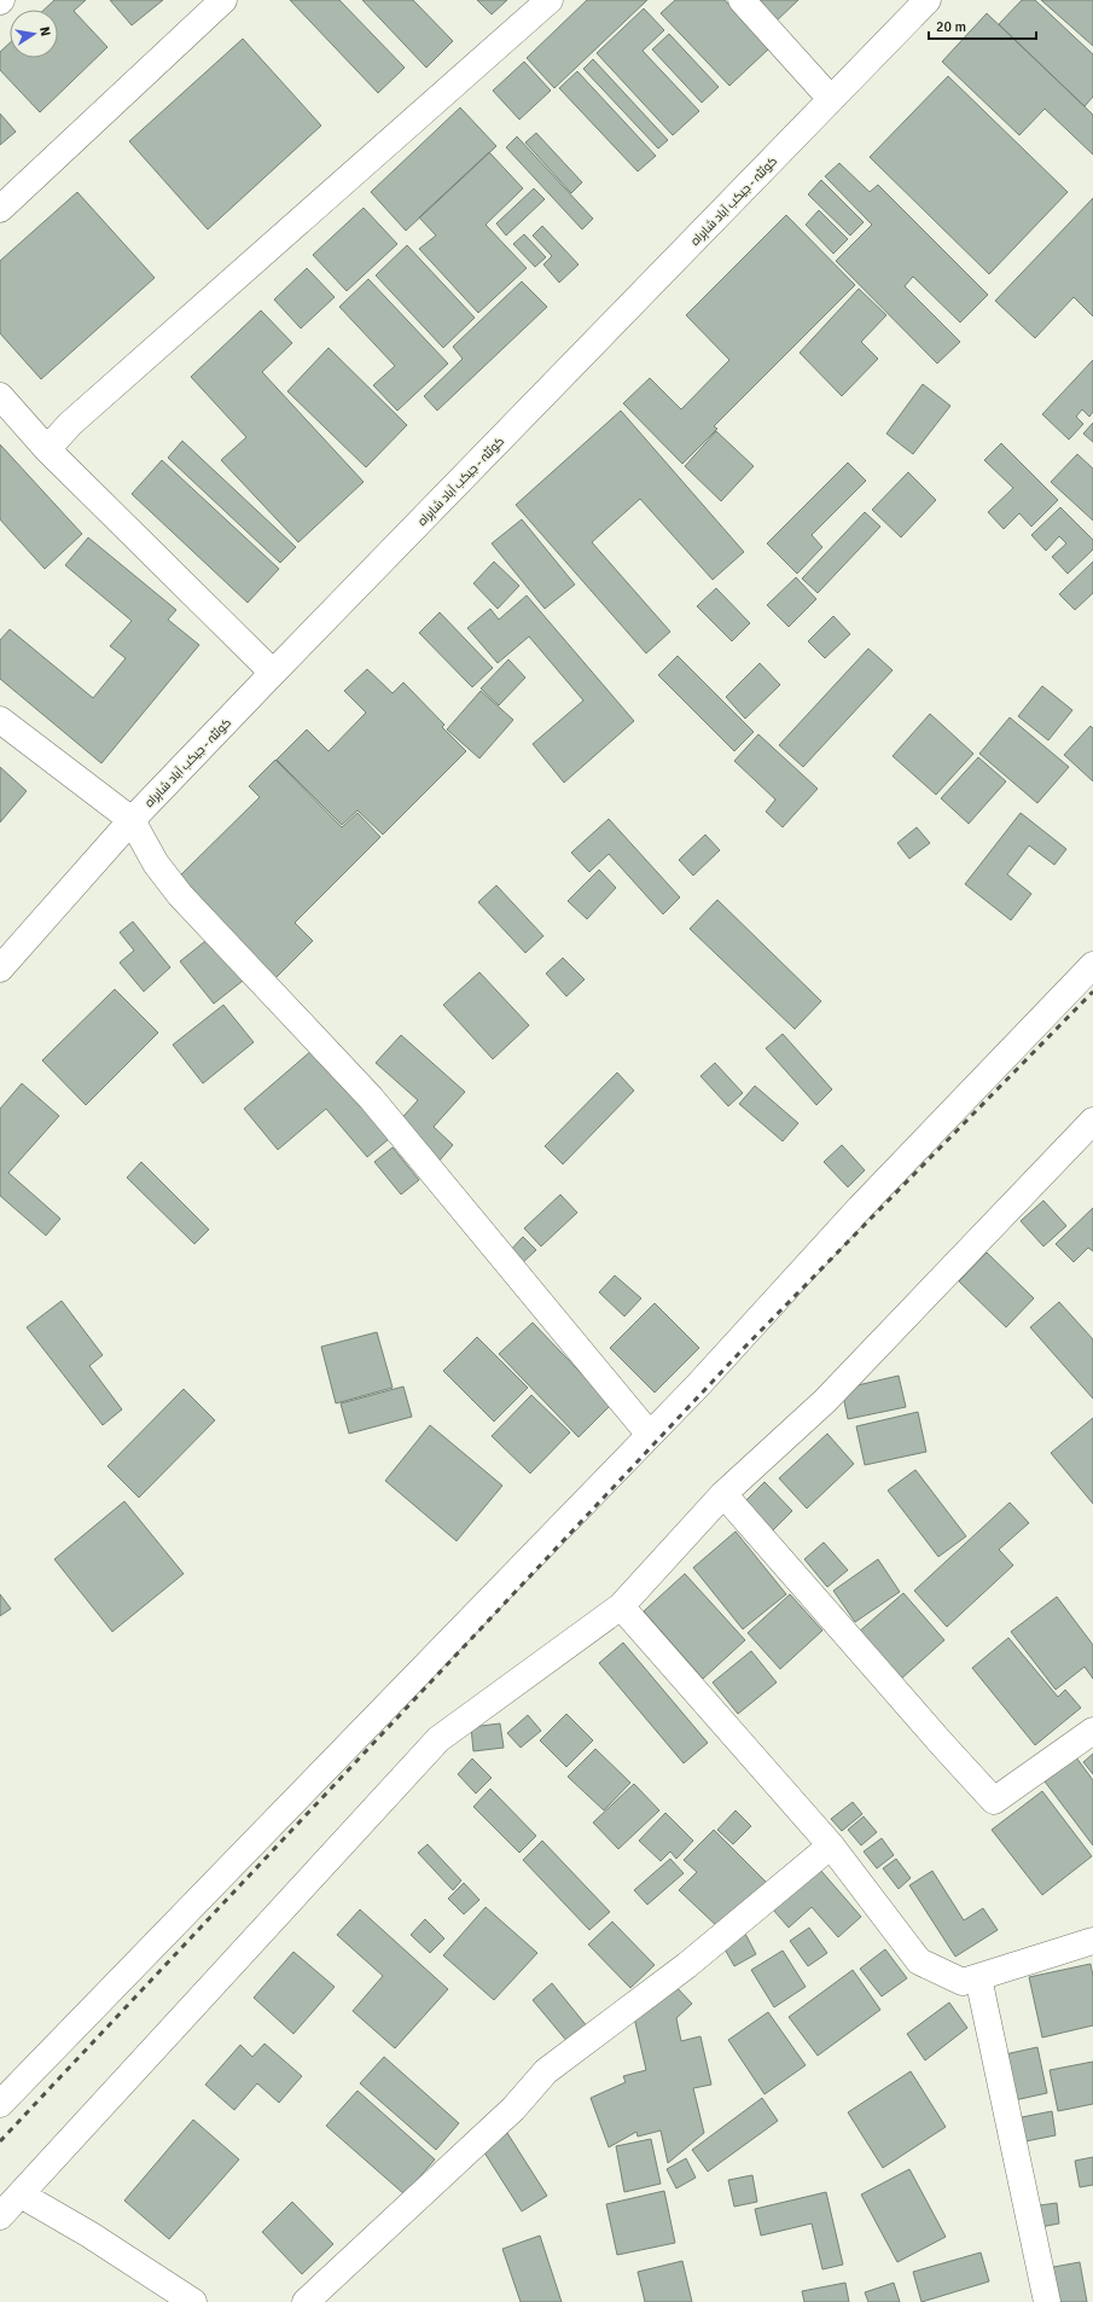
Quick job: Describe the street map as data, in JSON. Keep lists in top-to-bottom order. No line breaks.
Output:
{"streets":{"main road":["کوئٹہ - جیکب آباد شاہراہ"]},"scale_bar":"20 m","north":"right"}
